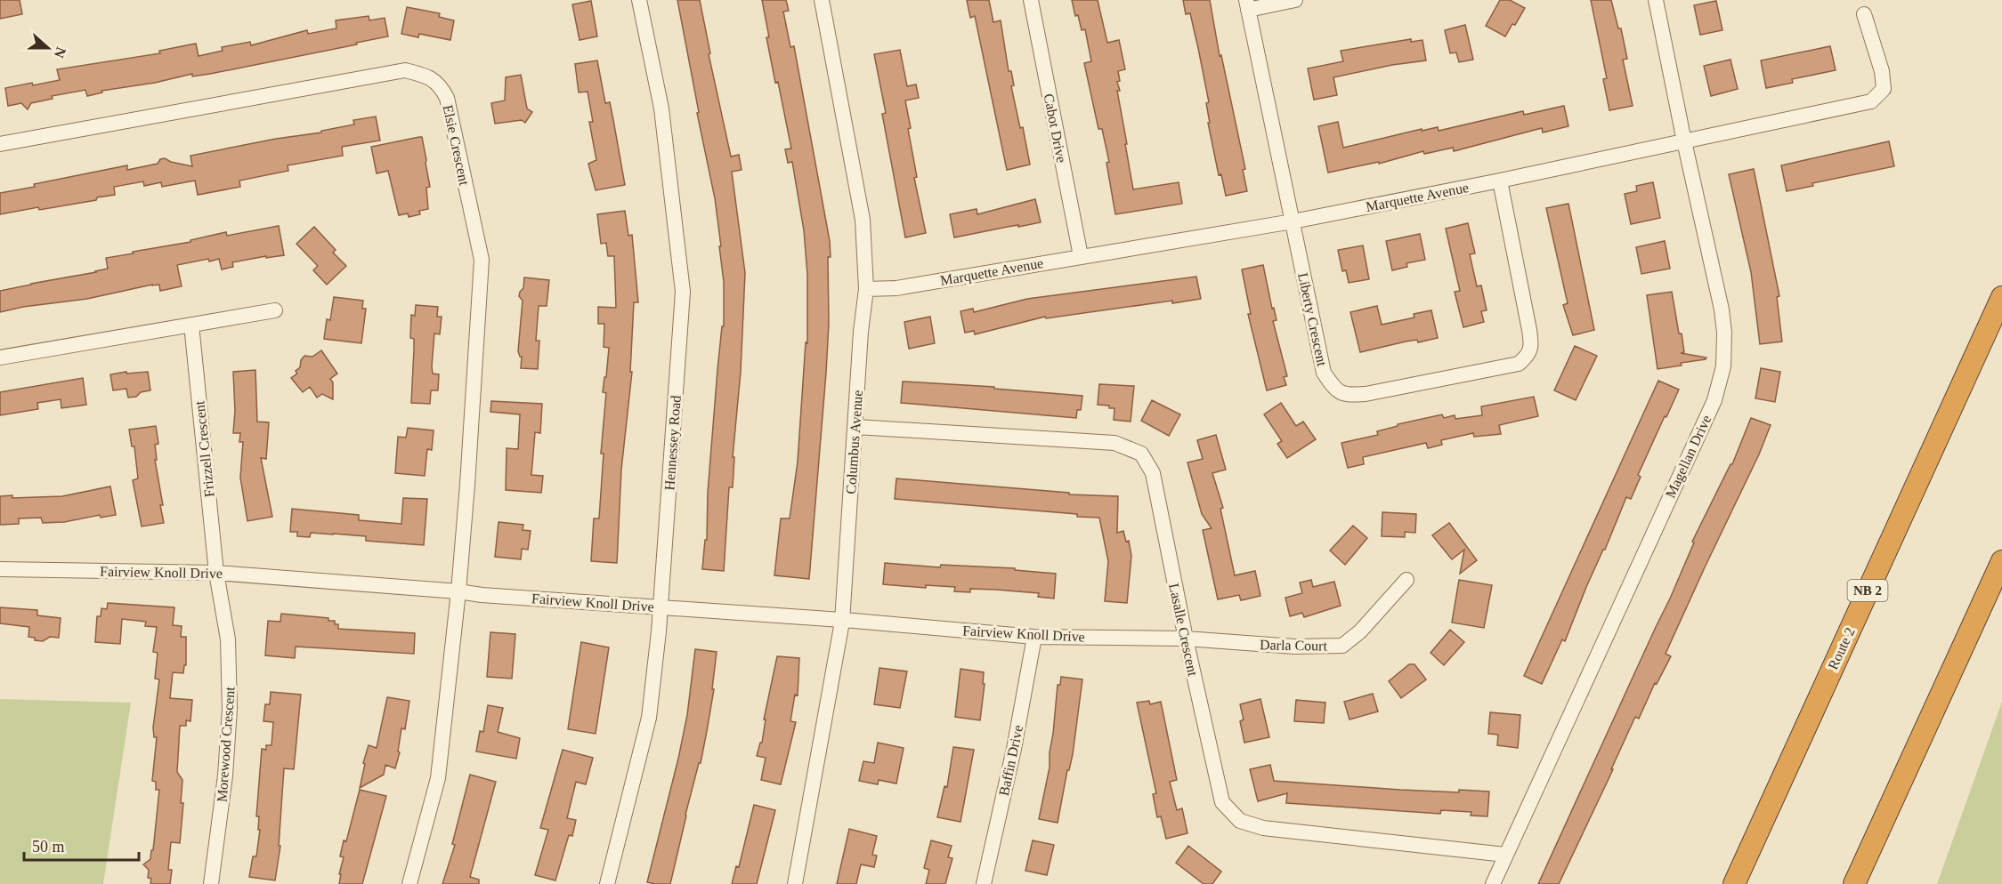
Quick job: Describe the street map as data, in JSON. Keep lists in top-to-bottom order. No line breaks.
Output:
{"streets":{"highway":["NB 2","Route 2"],"street":["Cabot Drive","Elsie Crescent","Marquette Avenue","Liberty Crescent","Columbus Avenue","Hennessey Road","Frizzell Crescent","Magellan Drive","Fairview Knoll Drive","Lasalle Crescent","Darla Court","Morewood Crescent","Baffin Drive"]},"crossings":[["Cabot Drive","Marquette Avenue"],["Elsie Crescent","Fairview Knoll Drive"],["Marquette Avenue","Liberty Crescent"],["Marquette Avenue","Columbus Avenue"],["Marquette Avenue","Magellan Drive"],["Columbus Avenue","Fairview Knoll Drive"],["Columbus Avenue","Lasalle Crescent"],["Hennessey Road","Fairview Knoll Drive"],["Frizzell Crescent","Fairview Knoll Drive"],["Frizzell Crescent","Morewood Crescent"],["Magellan Drive","Lasalle Crescent"],["Fairview Knoll Drive","Lasalle Crescent"],["Fairview Knoll Drive","Darla Court"],["Fairview Knoll Drive","Morewood Crescent"],["Fairview Knoll Drive","Baffin Drive"],["Lasalle Crescent","Darla Court"]],"scale_bar":"50 m","north":"right"}
